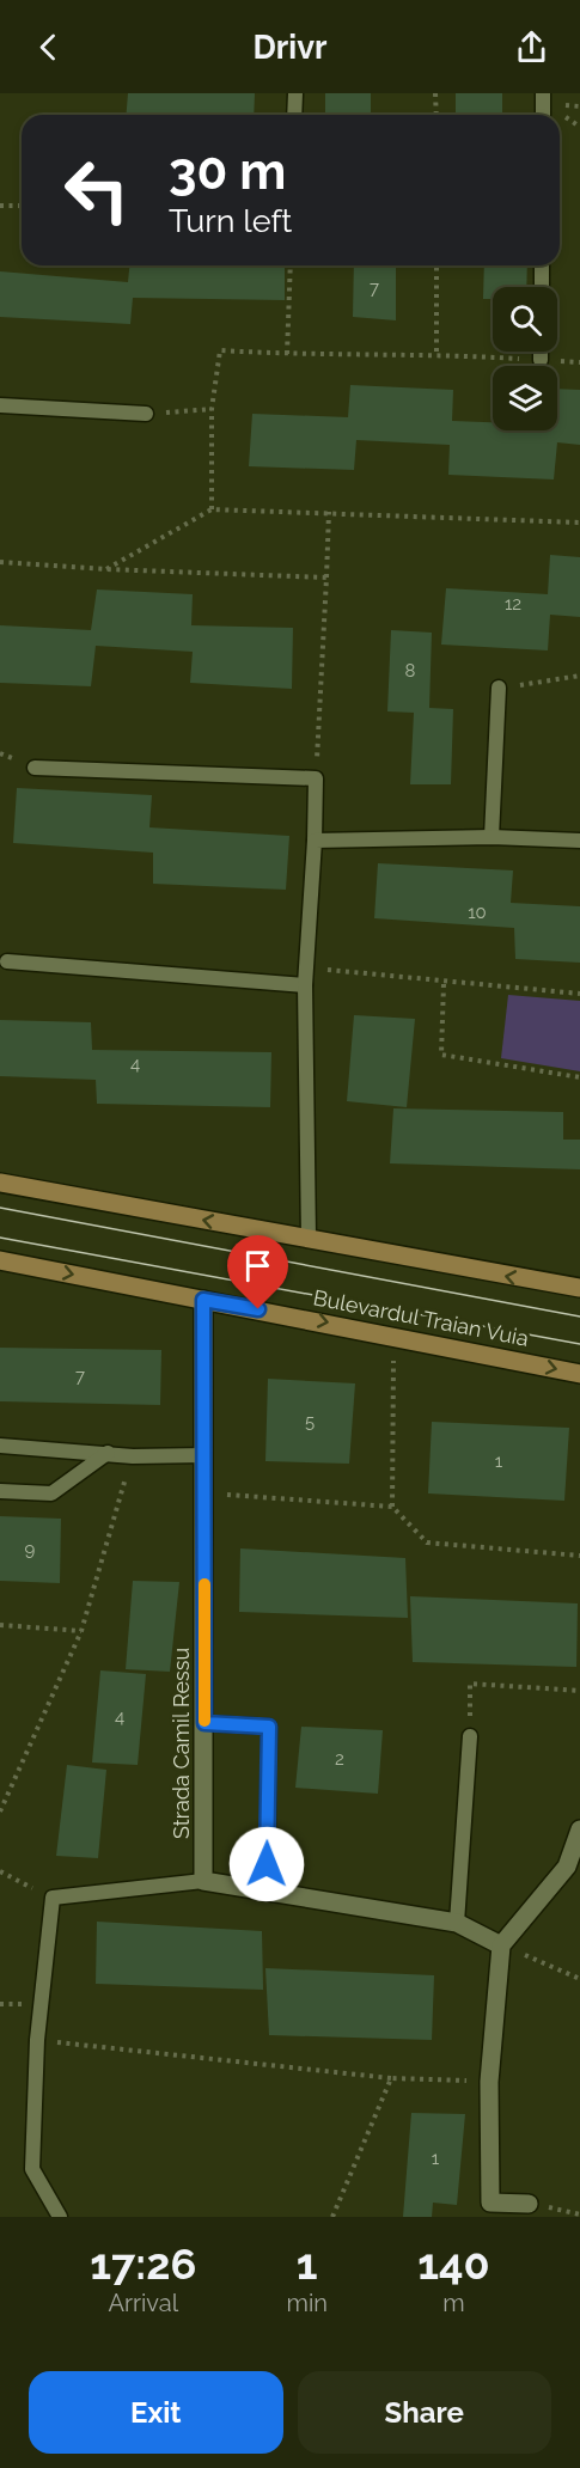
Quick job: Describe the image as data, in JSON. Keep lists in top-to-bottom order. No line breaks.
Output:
{"streets":{"main road":["Bulevardul Traian Vuia"],"street":["Strada Camil Ressu"]},"crossings":[["Bulevardul Traian Vuia","Strada Camil Ressu"]],"house_numbers":["7","12","8","10","4","7","5","1","9","4","2","1"],"page":{"header":"Drivr","turn":["30 m","Turn left"],"eta":["17:26","Arrival","1","min","140","m"],"buttons":["Exit","Share"]}}
